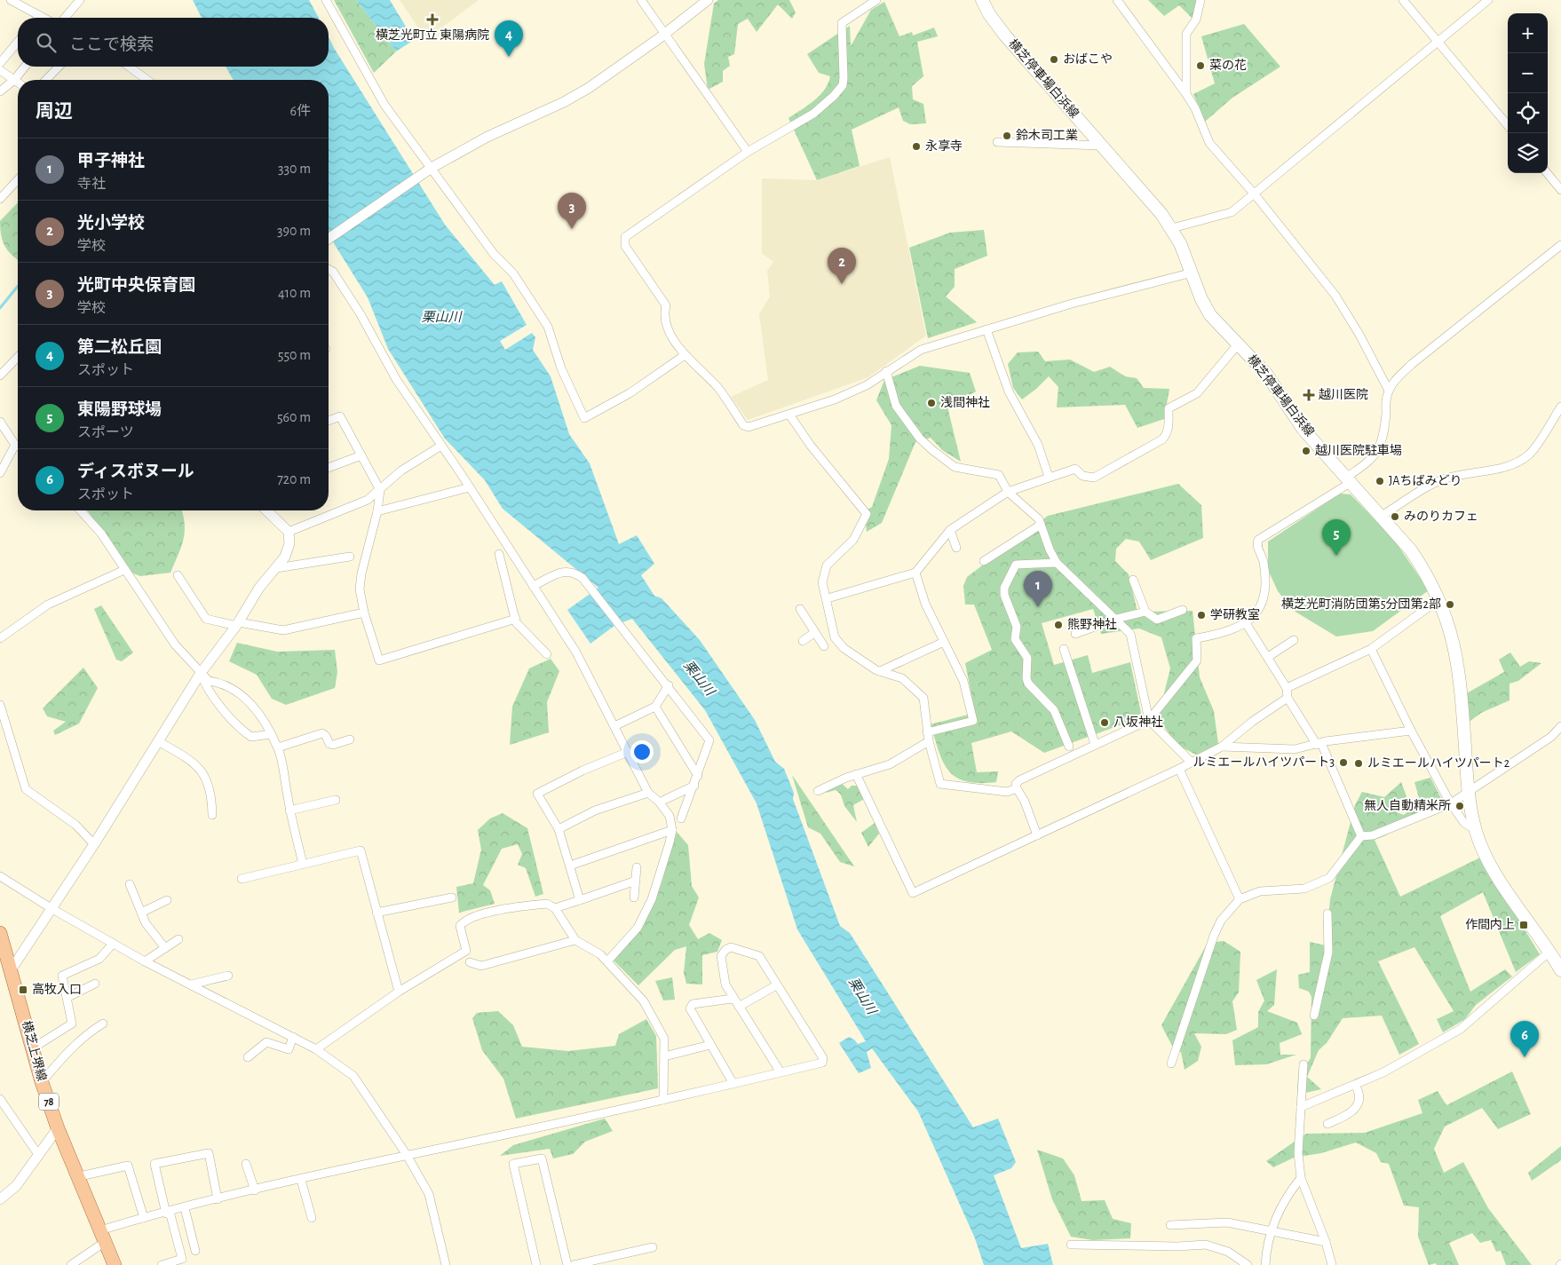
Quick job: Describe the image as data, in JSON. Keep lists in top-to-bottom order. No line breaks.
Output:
{"streets":{"main road":["横芝停車場白浜線","横芝上堺線","78"]},"water":["栗山川"],"places":{"health":["横芝光町立 東陽病院","越川医院"],"other":["おばこや","菜の花","鈴木司工業","永享寺","浅間神社","越川医院駐車場","JAちばみどり","みのりカフェ","横芝光町消防団第5分団第2部","学研教室","熊野神社","八坂神社","ルミエールハイツパート3","ルミエールハイツパート2","無人自動精米所"],"transit":["作間内上","高牧入口"]},"page":{"map_buttons":["+","−"],"search":"ここで検索","pins":["4","3","2","5","1","6"],"heading":["周辺","6件"],"list":[{"mark":"1","name":"甲子神社","note":"寺社","value":"330 m"},{"mark":"2","name":"光小学校","note":"学校","value":"390 m"},{"mark":"3","name":"光町中央保育園","note":"学校","value":"410 m"},{"mark":"4","name":"第二松丘園","note":"スポット","value":"550 m"},{"mark":"5","name":"東陽野球場","note":"スポーツ","value":"560 m"},{"mark":"6","name":"ディスボヌール","note":"スポット","value":"720 m"}]}}
